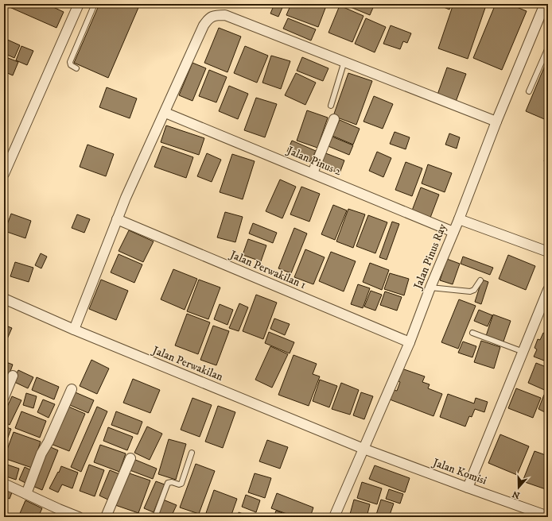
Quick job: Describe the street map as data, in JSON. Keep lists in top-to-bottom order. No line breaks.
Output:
{"streets":{"street":["Jalan Pinus 2","Jalan Pinus Ray","Jalan Perwakilan 1","Jalan Perwakilan","Jalan Komisi"]},"crossings":[["Jalan Pinus 2","Jalan Pinus Ray"],["Jalan Pinus Ray","Jalan Perwakilan 1"],["Jalan Pinus Ray","Jalan Perwakilan"],["Jalan Pinus Ray","Jalan Komisi"],["Jalan Perwakilan","Jalan Komisi"]],"north":"bottom"}
